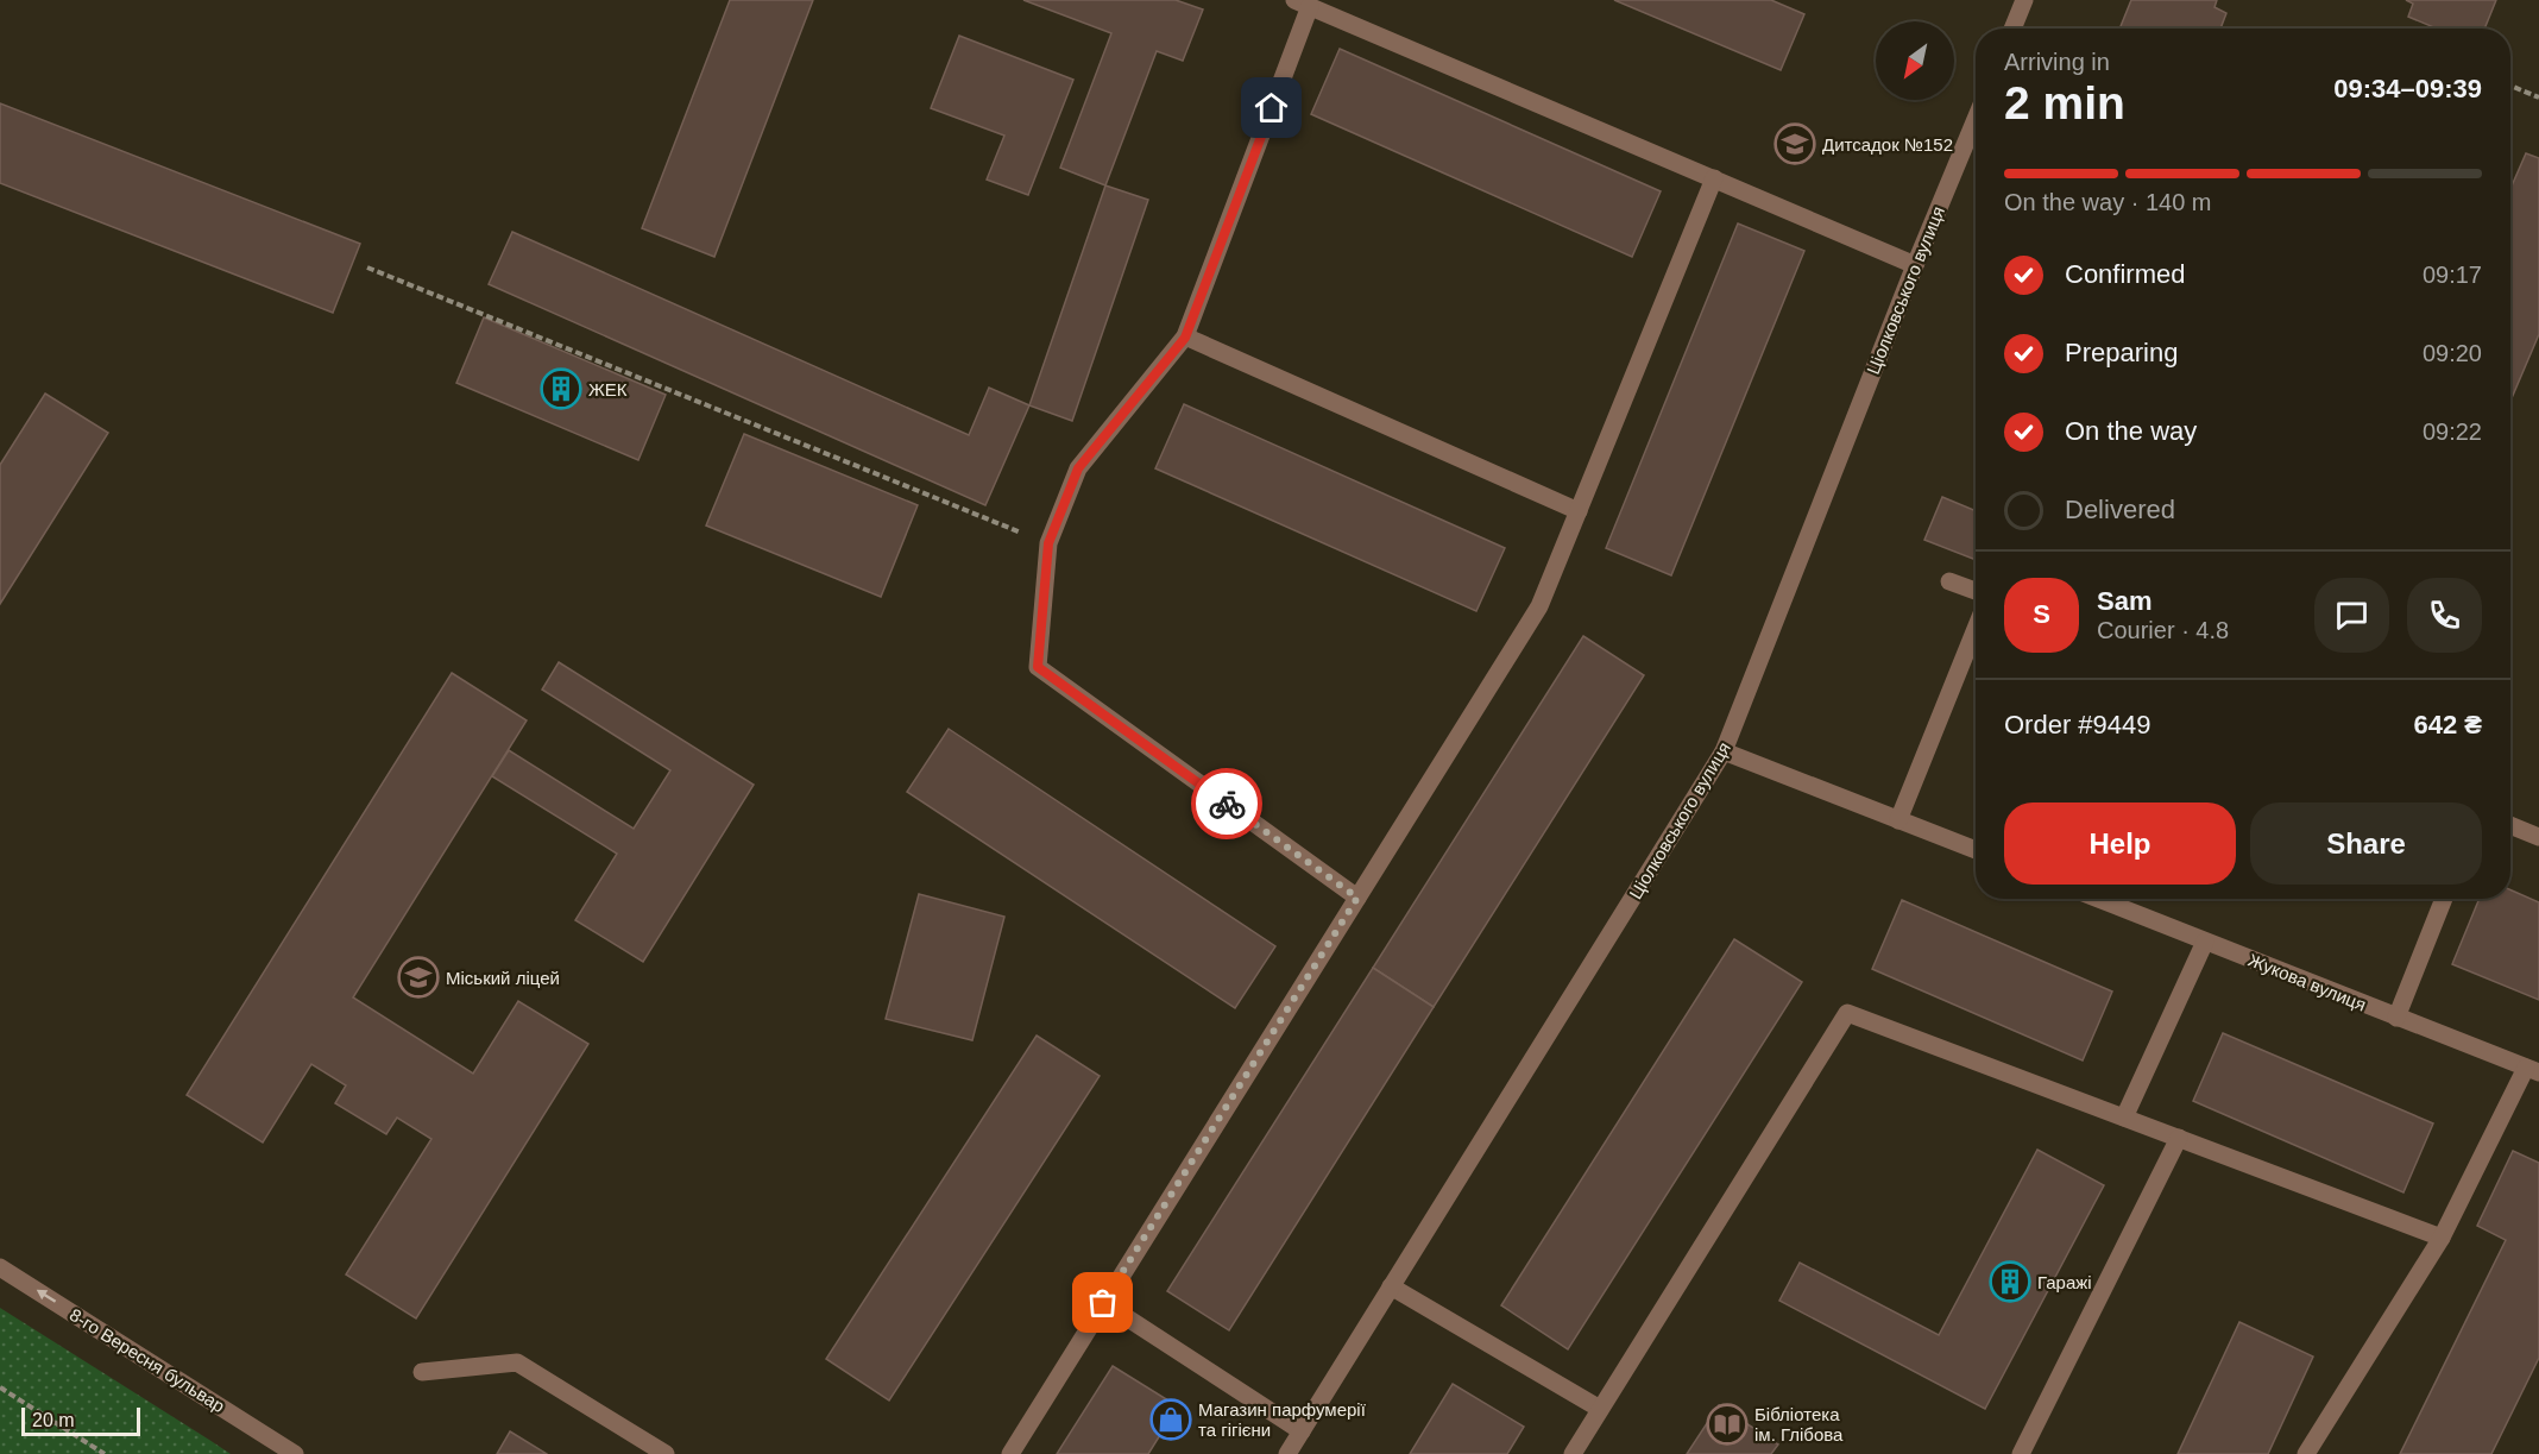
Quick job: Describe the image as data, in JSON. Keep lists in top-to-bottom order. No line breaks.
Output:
{"streets":{"street":["Ціолковського вулиця","Жукова вулиця","8-го Вересня бульвар"]},"one_way":["8-го Вересня бульвар"],"places":{"school or university":["Дитсадок №152","Міський ліцей"],"building":["ЖЕК","Гаражі"],"shop":["Магазин парфумерії та гігієни"],"library":["Бібліотека ім. Глібова"]},"scale_bar":"20 m","north":"bottom left","page":{"heading":["2 min","Arriving in","09:34–09:39"],"panel":["Sam","Courier · 4.8","Order #9449","642 ₴"],"bar":"On the way · 140 m","list":[["Confirmed","09:17"],["Preparing","09:20"],["On the way","09:22"],"Delivered"],"round":"S","buttons":["Help","Share"],"scale":"20 m"}}
